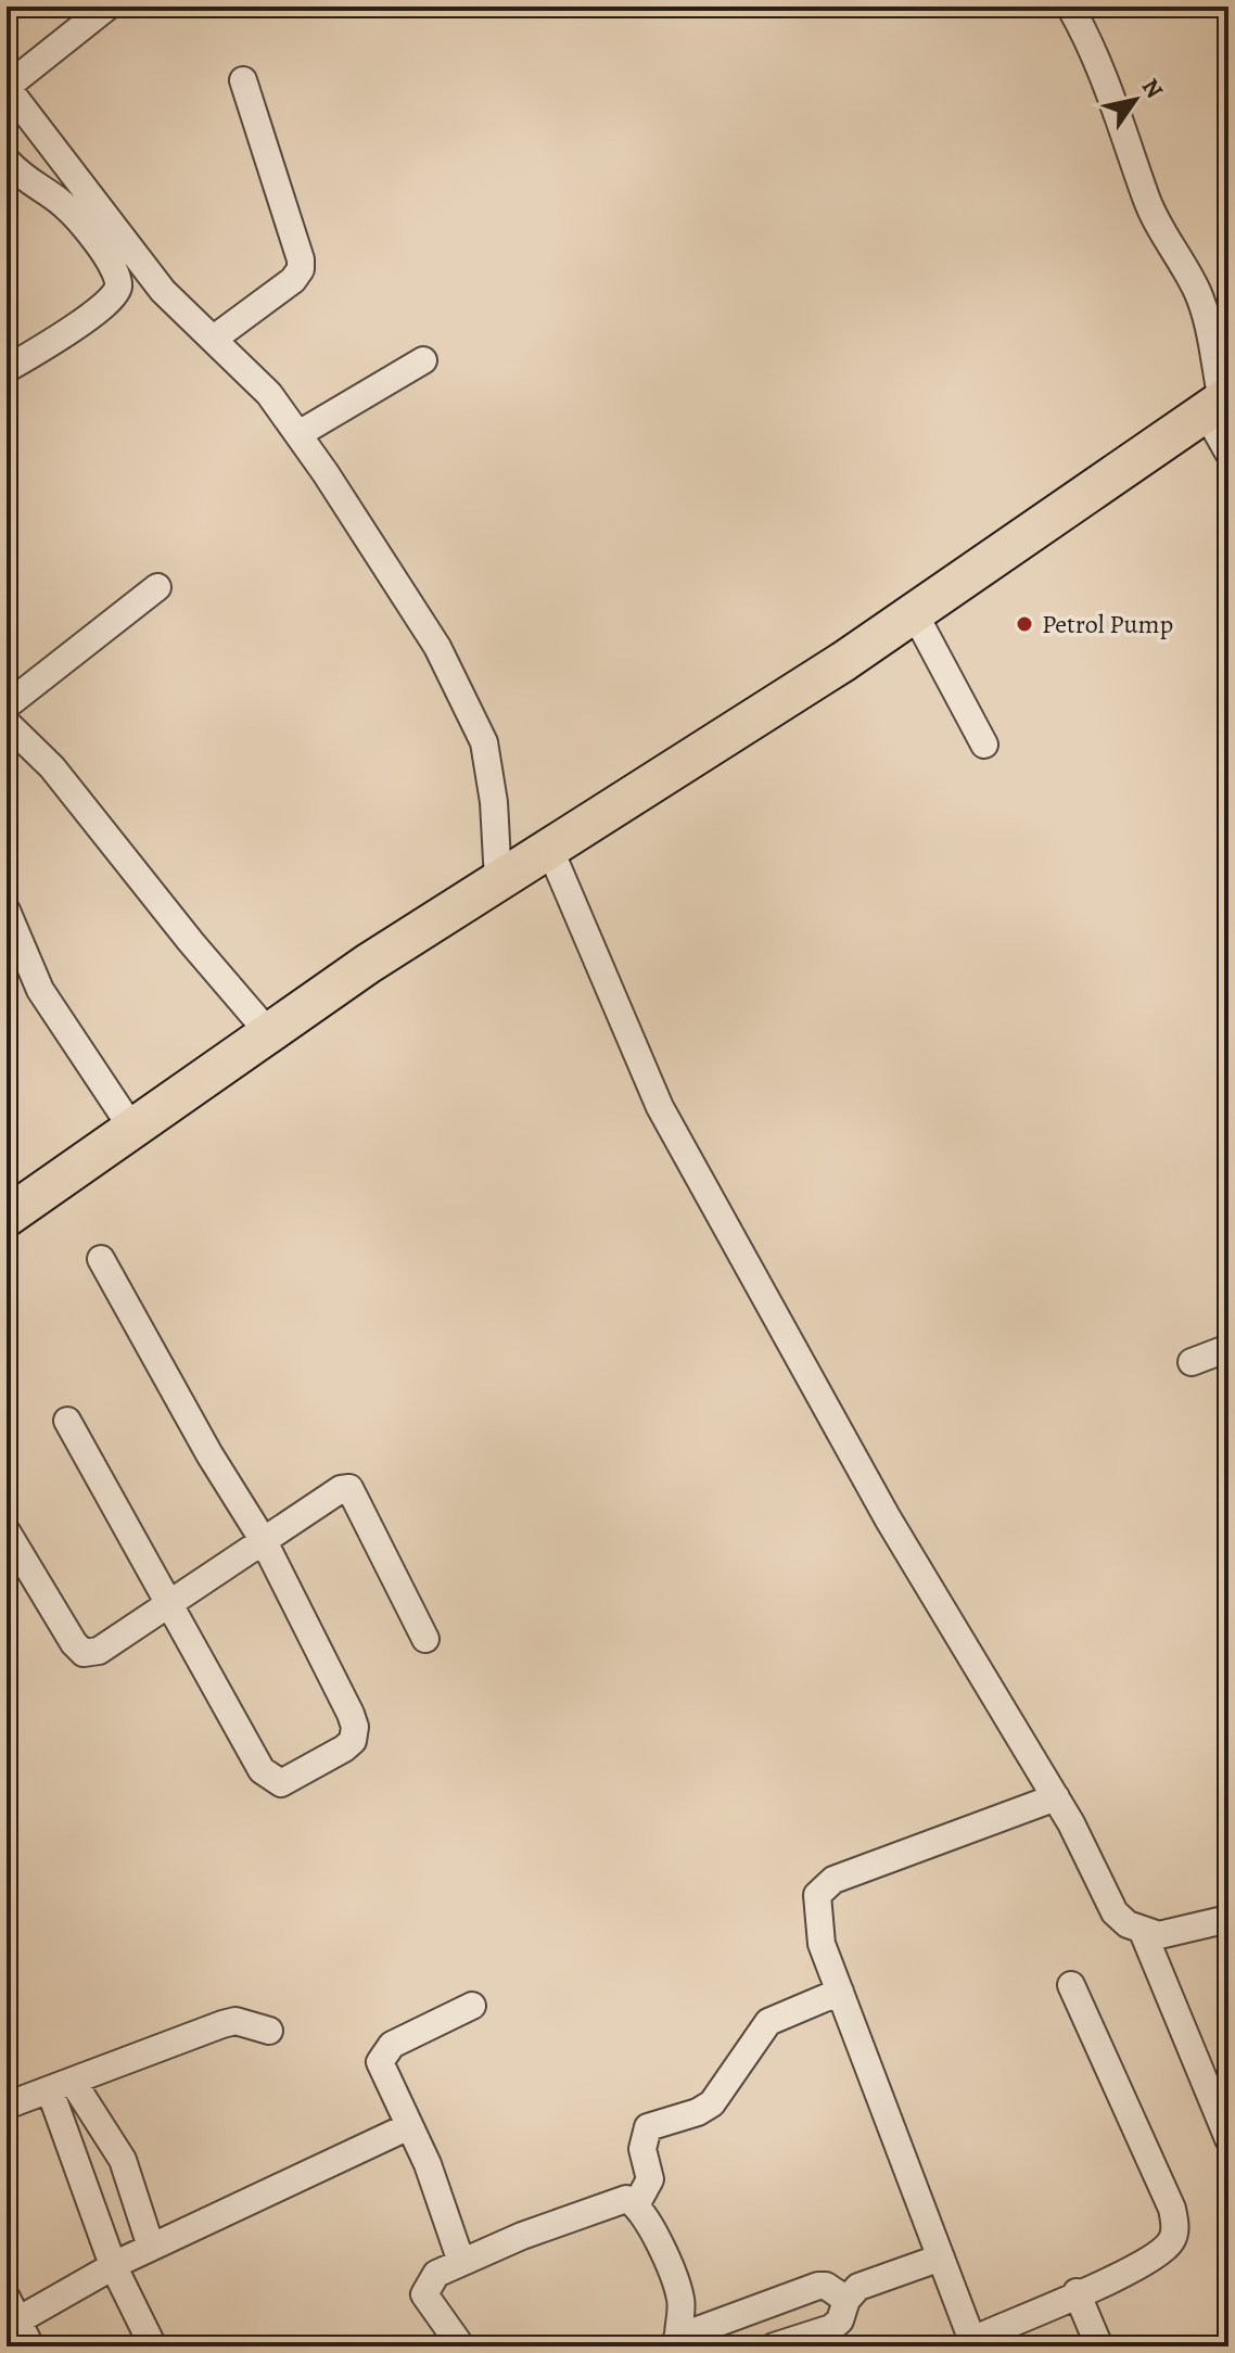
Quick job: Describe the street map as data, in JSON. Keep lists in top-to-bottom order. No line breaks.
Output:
{"places":["Petrol Pump"],"north":"top right"}
